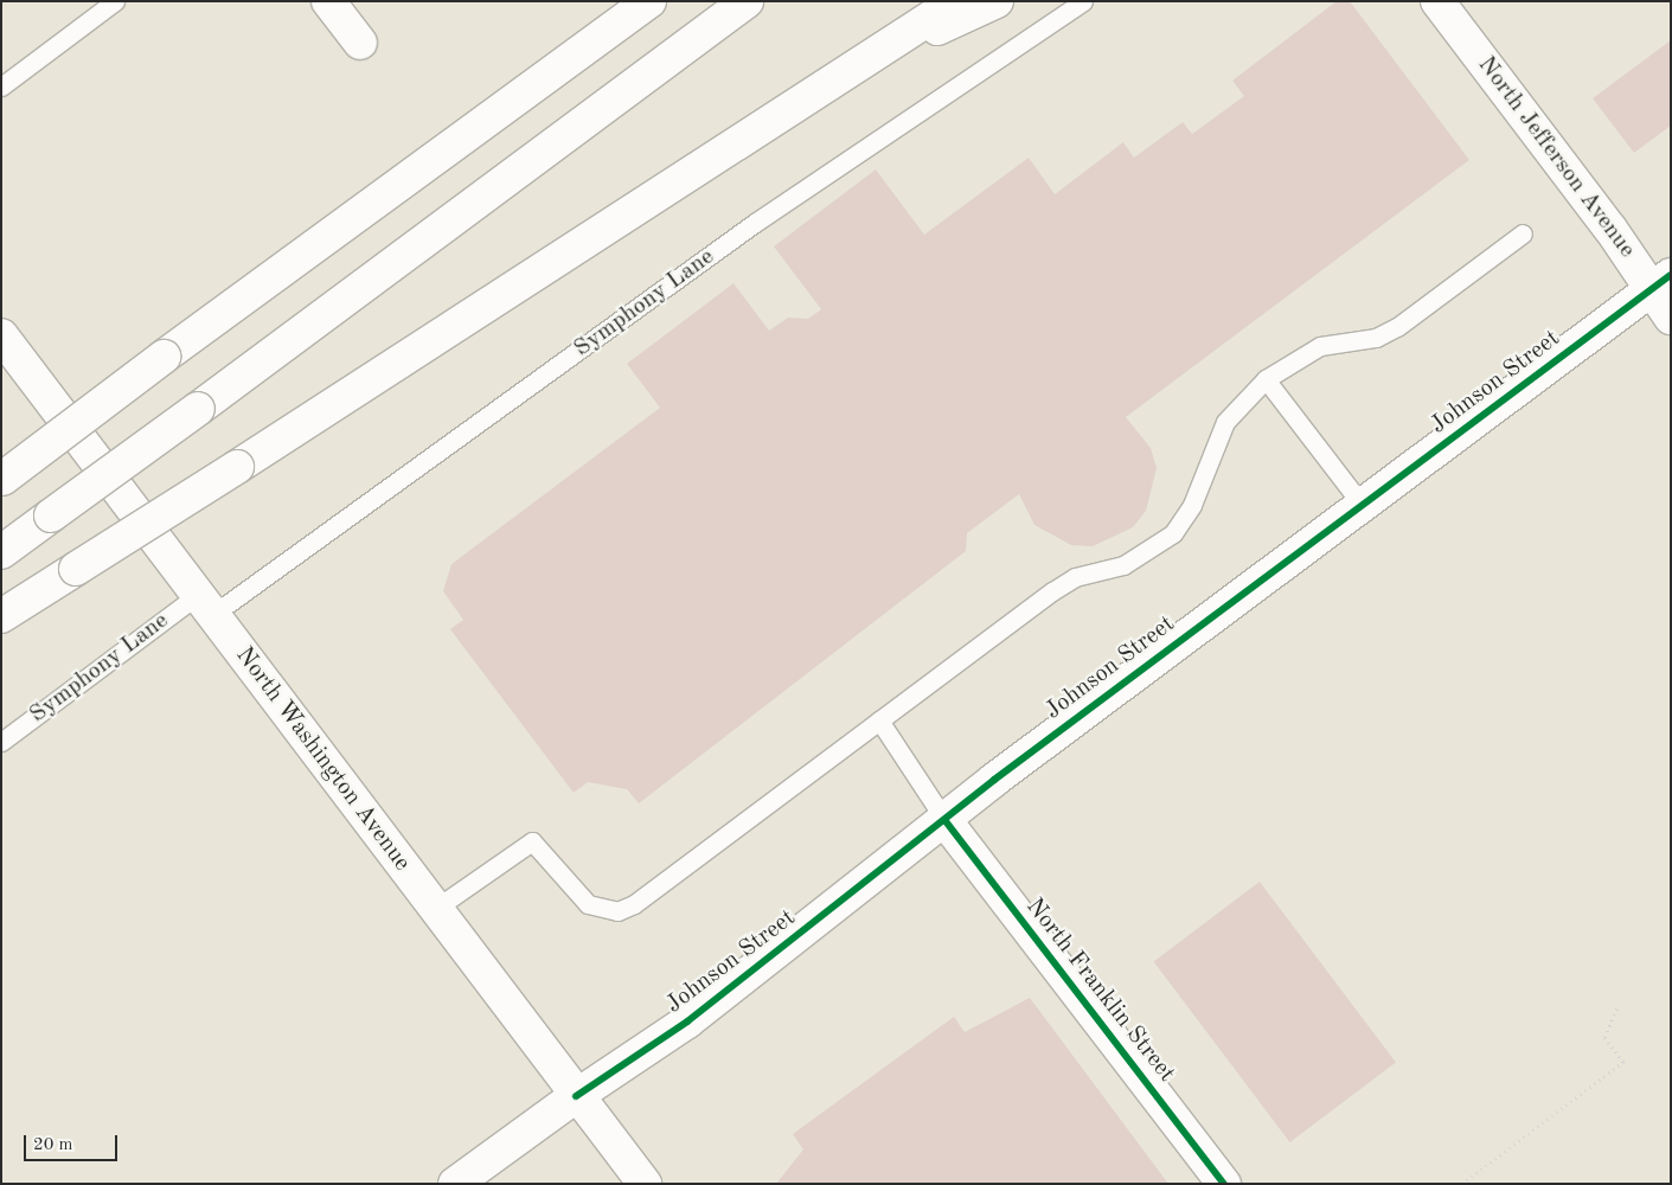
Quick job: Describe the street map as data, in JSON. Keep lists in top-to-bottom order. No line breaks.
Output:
{"streets":{"main road":["North Jefferson Avenue","Johnson Street","North Washington Avenue","North Franklin Street"],"lane":["Symphony Lane"]},"crossings":[["North Jefferson Avenue","Johnson Street"],["Symphony Lane","North Washington Avenue"],["Johnson Street","North Washington Avenue"],["Johnson Street","North Franklin Street"]],"scale_bar":"20 m"}
